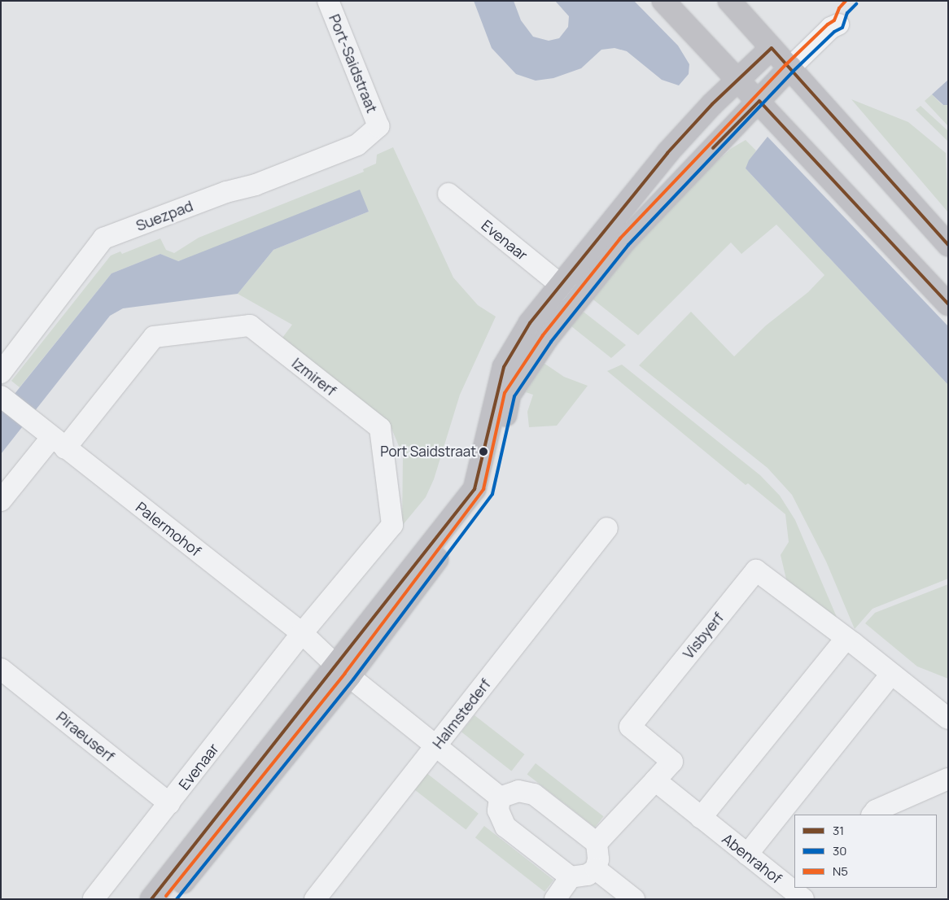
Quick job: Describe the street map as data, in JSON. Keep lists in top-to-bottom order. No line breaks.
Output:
{"streets":{"street":["Port-Saidstraat","Suezpad","Evenaar","Izmirerf","Palermohof","Visbyerf","Halmstederf","Piraeuserf","Abenrahof"]},"crossings":[["Port-Saidstraat","Suezpad"],["Evenaar","Izmirerf"],["Evenaar","Palermohof"],["Evenaar","Piraeuserf"],["Izmirerf","Palermohof"],["Palermohof","Halmstederf"],["Visbyerf","Abenrahof"]],"places":["Port Saidstraat"],"lines":["transit line N5","transit line 30","transit line 31"],"legend":["31","30","N5"]}
